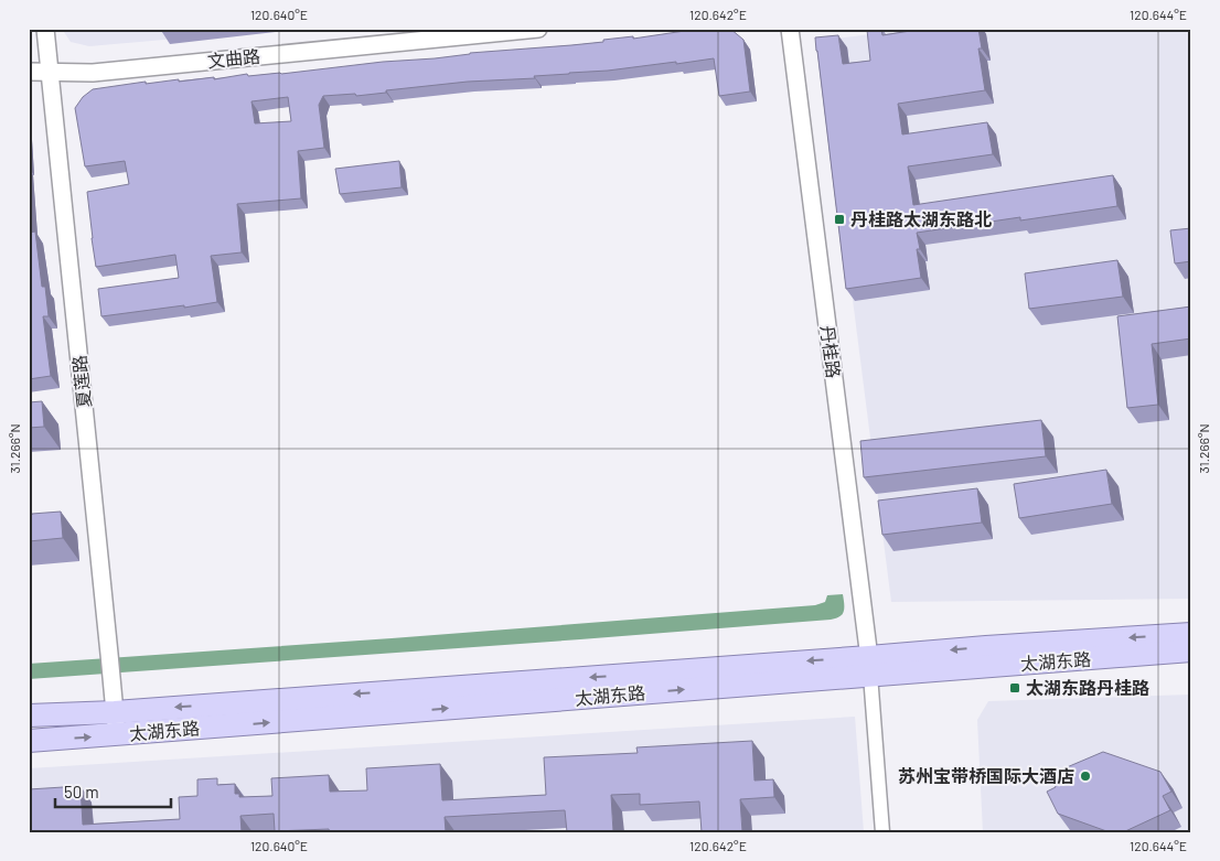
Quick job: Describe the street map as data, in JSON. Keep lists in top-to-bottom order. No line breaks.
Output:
{"streets":{"main road":["太湖东路"],"street":["文曲路","丹桂路","夏莲路"]},"crossings":[["文曲路","夏莲路"],["丹桂路","太湖东路"],["夏莲路","太湖东路"]],"places":{"transit":["丹桂路太湖东路北","太湖东路丹桂路"],"other":["苏州宝带桥国际大酒店"]},"scale_bar":"50 m","coordinates":["120.640°E","120.642°E","120.644°E","31.266°N"]}
